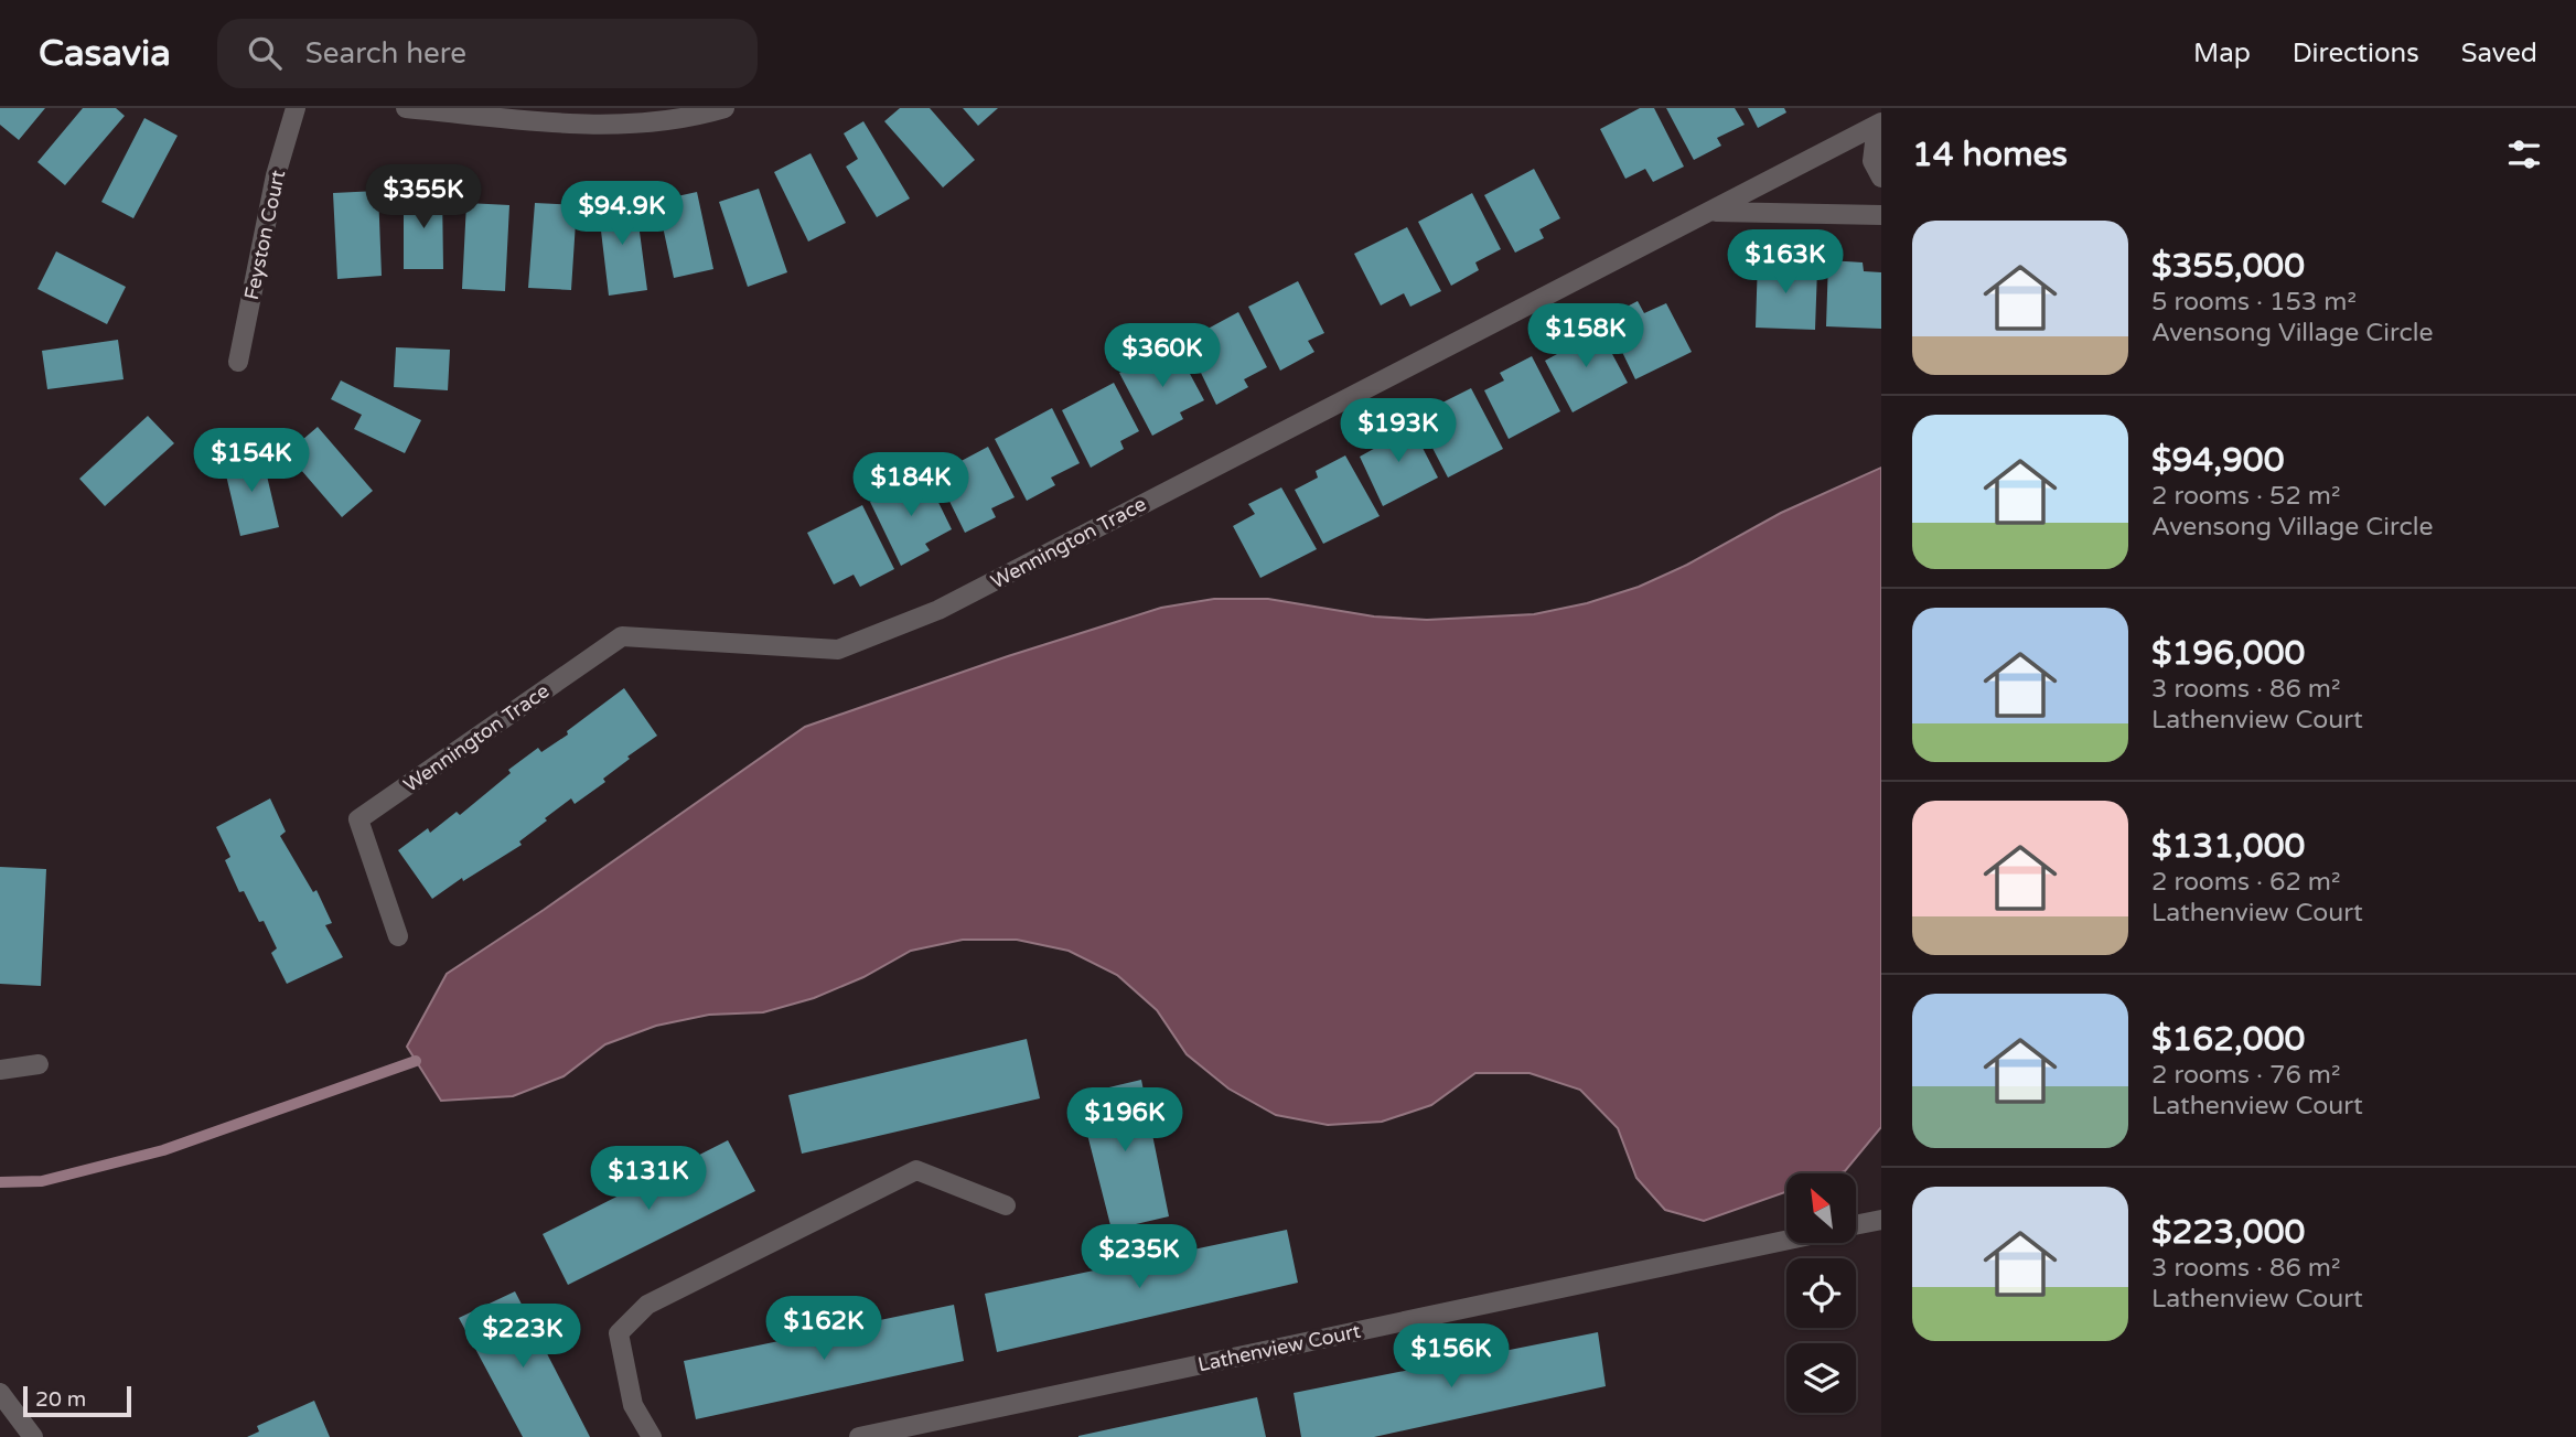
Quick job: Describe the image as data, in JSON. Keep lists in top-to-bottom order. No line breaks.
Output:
{"streets":{"street":["Feyston Court","Wennington Trace","Lathenview Court"]},"scale_bar":"20 m","north":"top left","page":{"header":"Casavia","search":"Search here","nav":["Map","Directions","Saved"],"heading":"14 homes","price":["$355K","$94.9K","$163K","$158K","$360K","$193K","$154K","$184K","$196K","$131K","$235K","$162K","$223K","$156K"],"list":[{"name":"$355,000","note":"5 rooms · 153 m² · Avensong Village Circle"},{"name":"$94,900","note":"2 rooms · 52 m² · Avensong Village Circle"},{"name":"$196,000","note":"3 rooms · 86 m² · Lathenview Court"},{"name":"$131,000","note":"2 rooms · 62 m² · Lathenview Court"},{"name":"$162,000","note":"2 rooms · 76 m² · Lathenview Court"},{"name":"$223,000","note":"3 rooms · 86 m² · Lathenview Court"}],"scale":"20 m"}}
